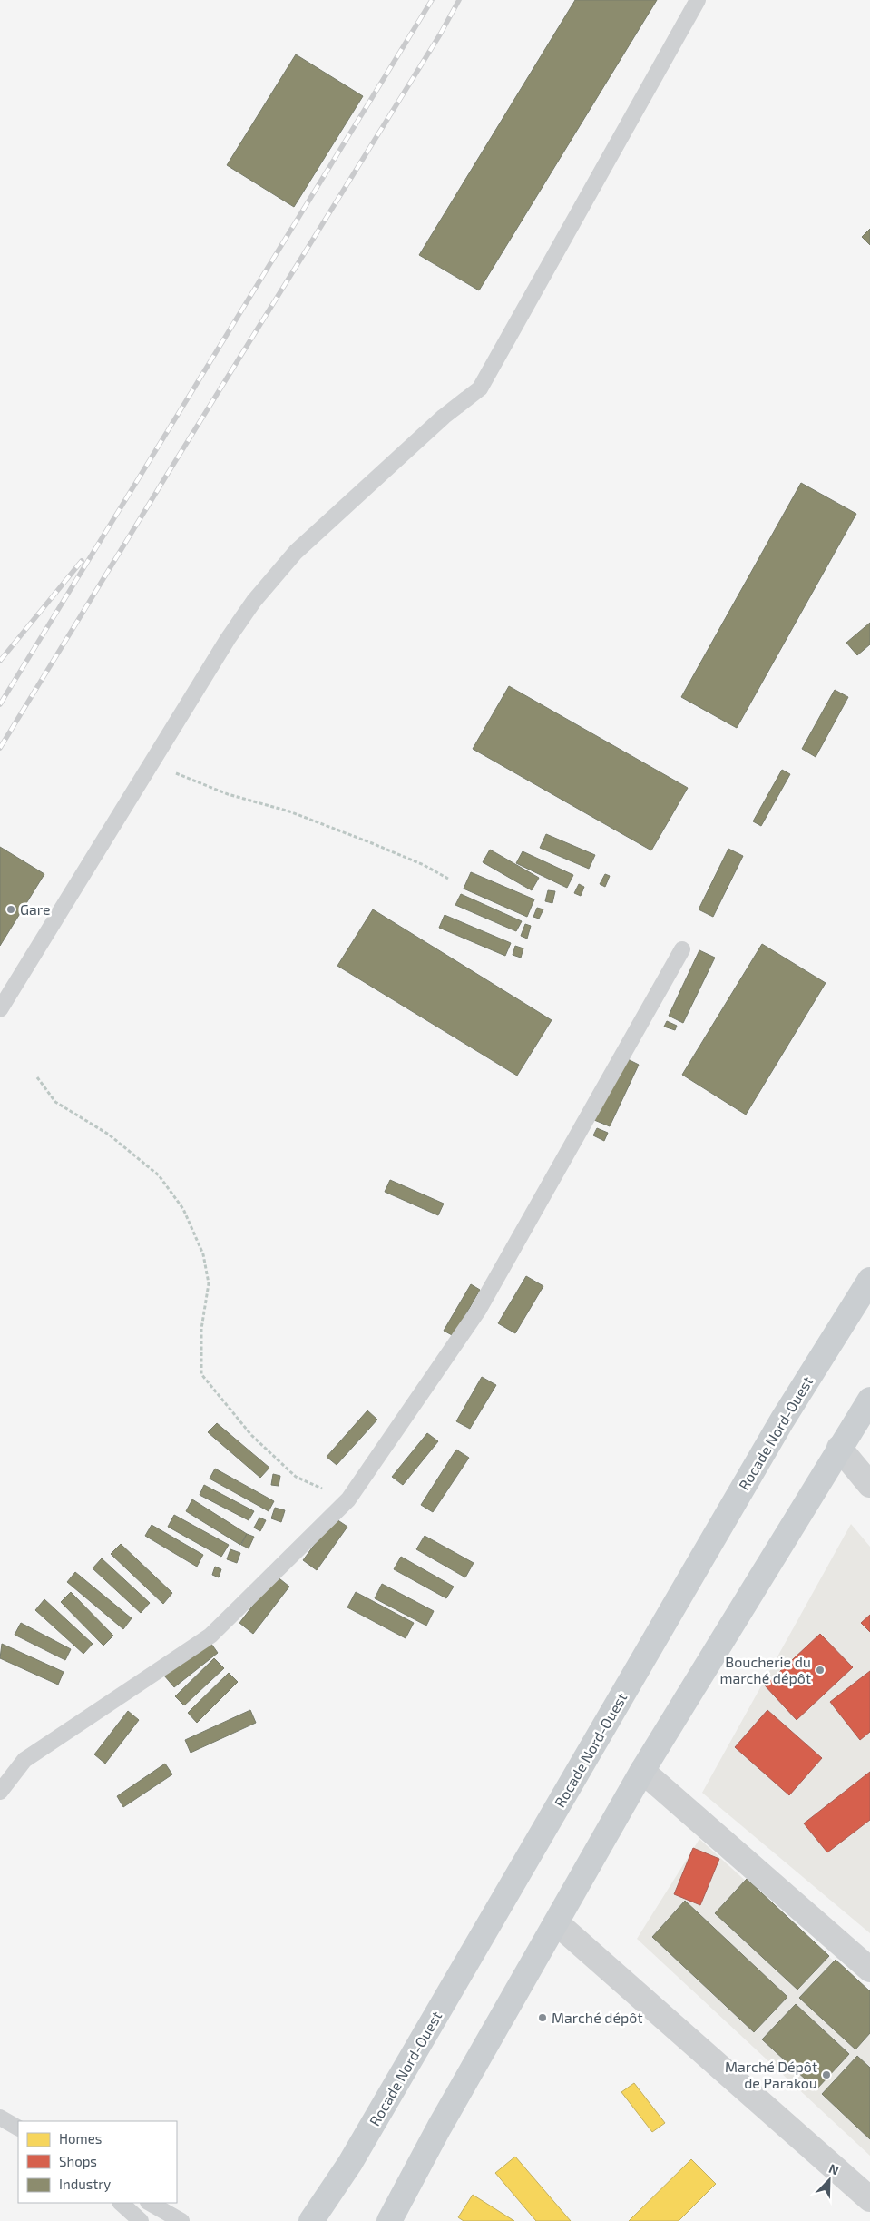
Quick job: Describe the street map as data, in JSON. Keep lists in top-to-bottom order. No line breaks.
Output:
{"streets":{"main road":["Rocade Nord-Ouest"]},"places":["Gare","Boucherie du marché dépôt","Marché dépôt","Marché Dépôt de Parakou"],"legend":["Homes","Shops","Industry"],"north":"top right"}
